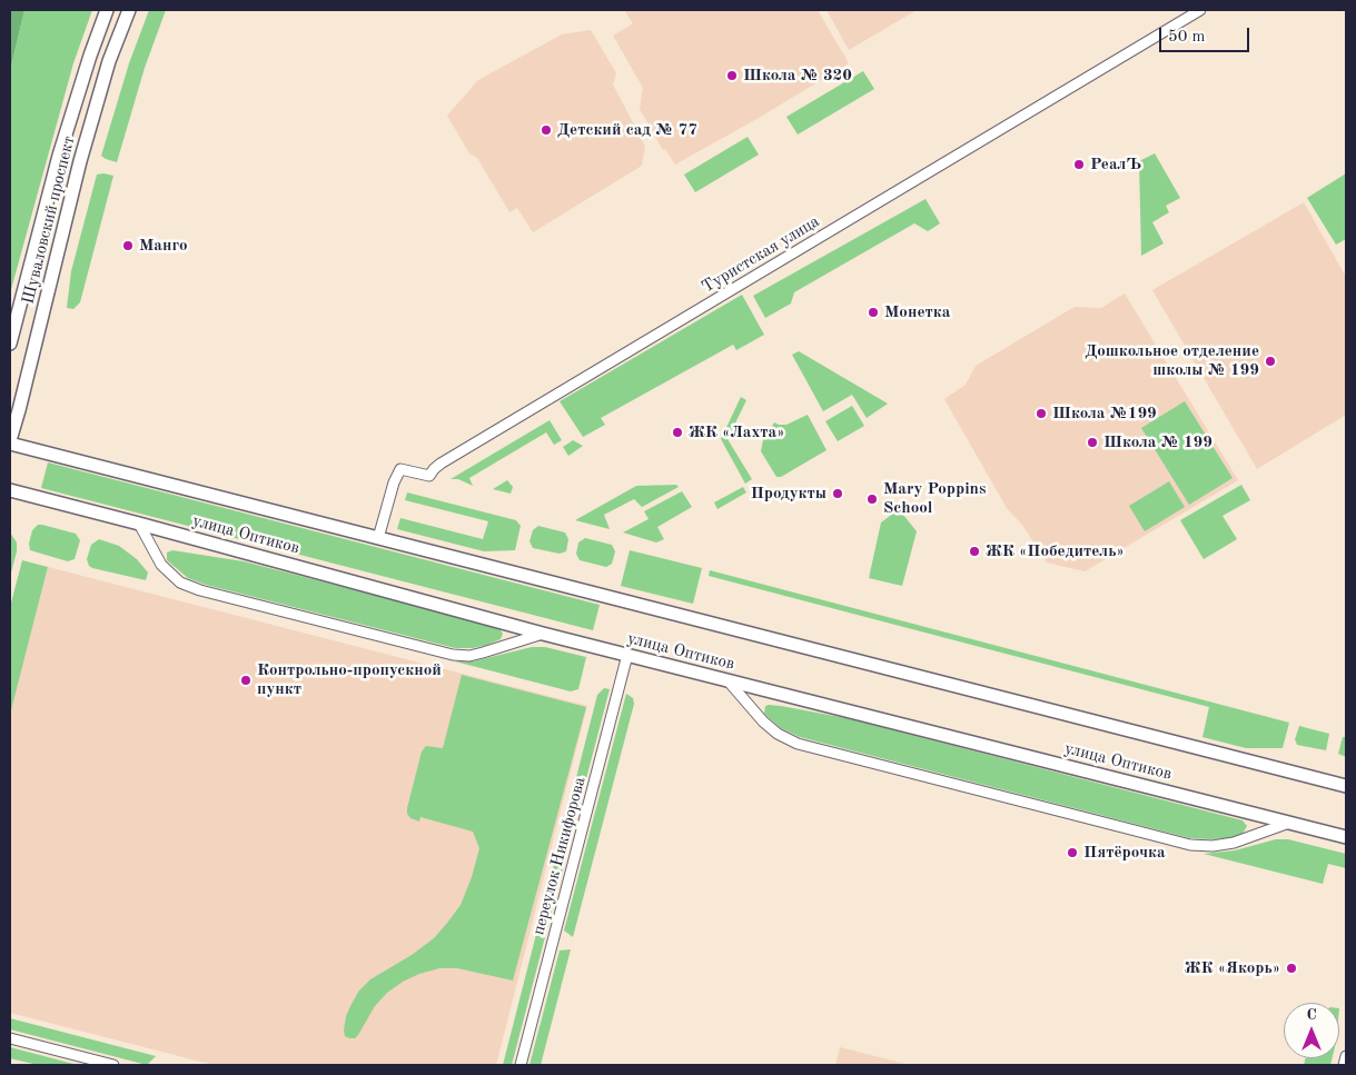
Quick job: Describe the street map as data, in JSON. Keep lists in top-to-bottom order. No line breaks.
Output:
{"streets":{"street":["Шуваловский проспект","Туристская улица","улица Оптиков","переулок Никифорова"]},"crossings":[["Шуваловский проспект","улица Оптиков"],["Туристская улица","улица Оптиков"],["улица Оптиков","переулок Никифорова"]],"places":["Школа № 320","Детский сад № 77","РеалЪ","Манго","Монетка","Дошкольное отделение школы № 199","Школа №199","ЖК «Лахта»","Школа № 199","Продукты","Mary Poppins School","ЖК «Победитель»","Контрольно-пропускной пункт","Пятёрочка","ЖК «Якорь»"],"scale_bar":"50 m","north":"top"}
